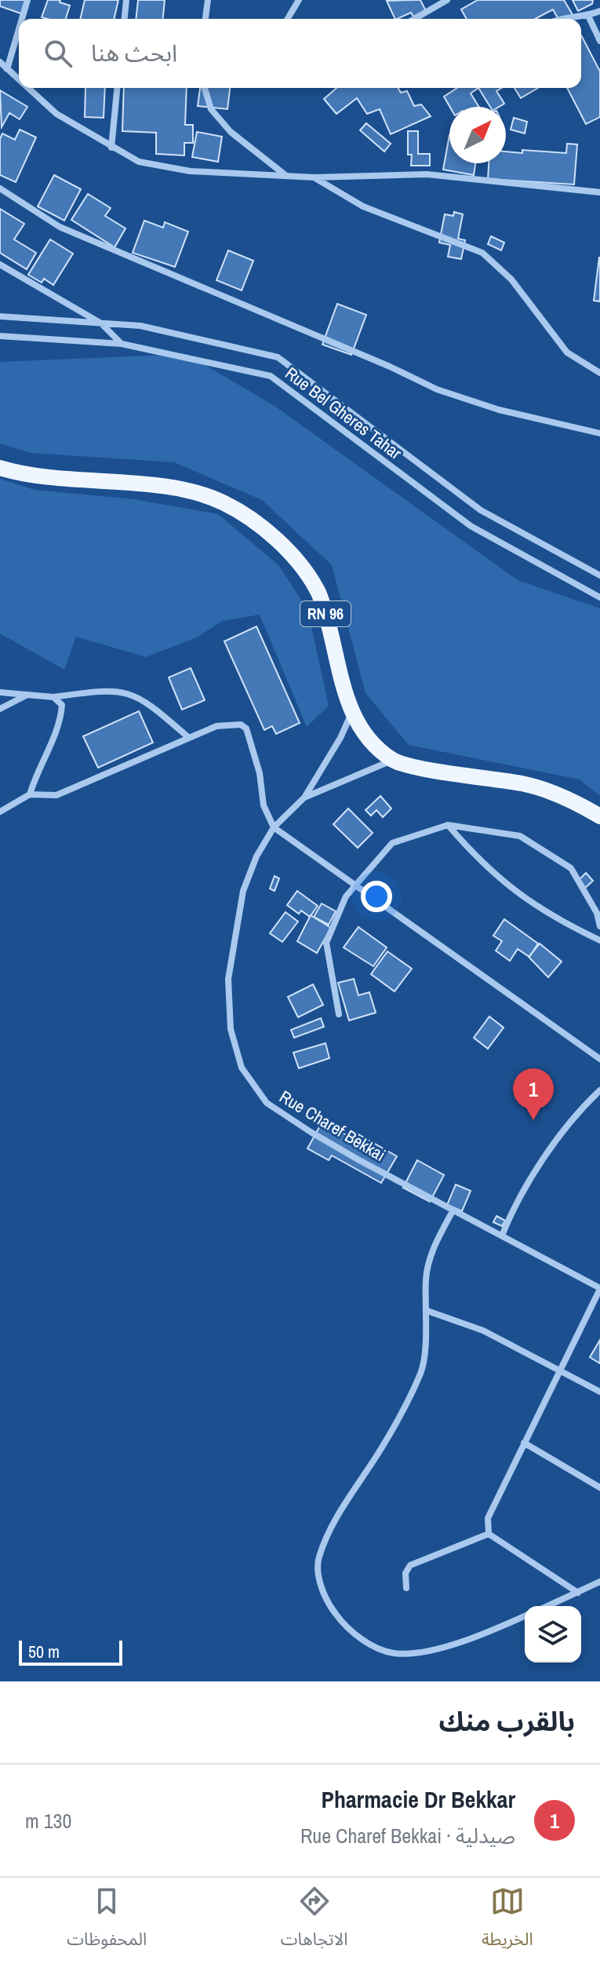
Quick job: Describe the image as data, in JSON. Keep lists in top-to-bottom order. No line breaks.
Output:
{"streets":{"main road":["RN 96"],"street":["Rue Bel Gheres Tahar","Rue Charef Bekkai"]},"crossings":[["RN 96","Rue Charef Bekkai"]],"scale_bar":"50 m","north":"top right","page":{"search":"ابحث هنا","pins":"1","scale":"50 m","heading":"بالقرب منك","list":[{"mark":"1","name":"Pharmacie Dr Bekkar","note":"صيدلية · Rue Charef Bekkai","value":"130 m"}],"nav":["الخريطة","الاتجاهات","المحفوظات"]}}
